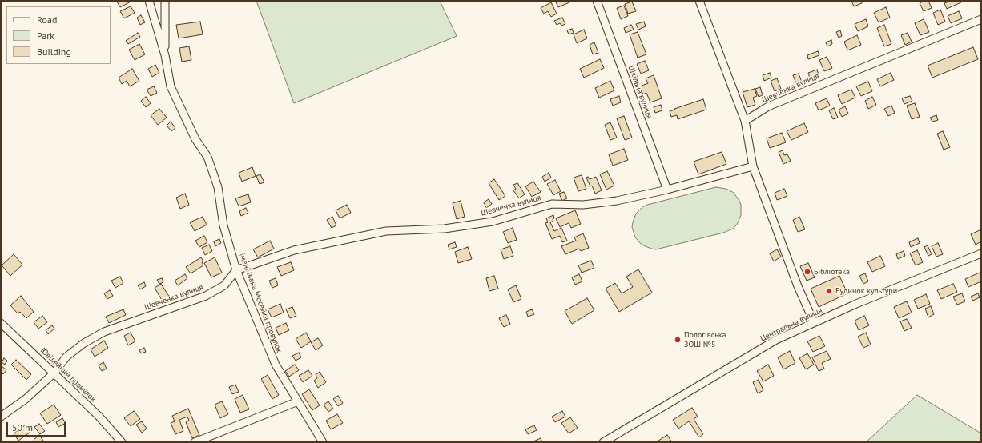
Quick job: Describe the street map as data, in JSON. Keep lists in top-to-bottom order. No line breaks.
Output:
{"streets":{"street":["Шевченка вулиця","Шкільна вулиця","імені Івана Мосейка провулок","Центральна вулиця","Ювілейний провулок"]},"crossings":[["Шевченка вулиця","Шкільна вулиця"],["Шевченка вулиця","імені Івана Мосейка провулок"],["Шевченка вулиця","Ювілейний провулок"]],"places":["Бібліотека","Будинок культури","Пологівська ЗОШ №5"],"legend":["Road","Park","Building"],"scale_bar":"50 m"}
